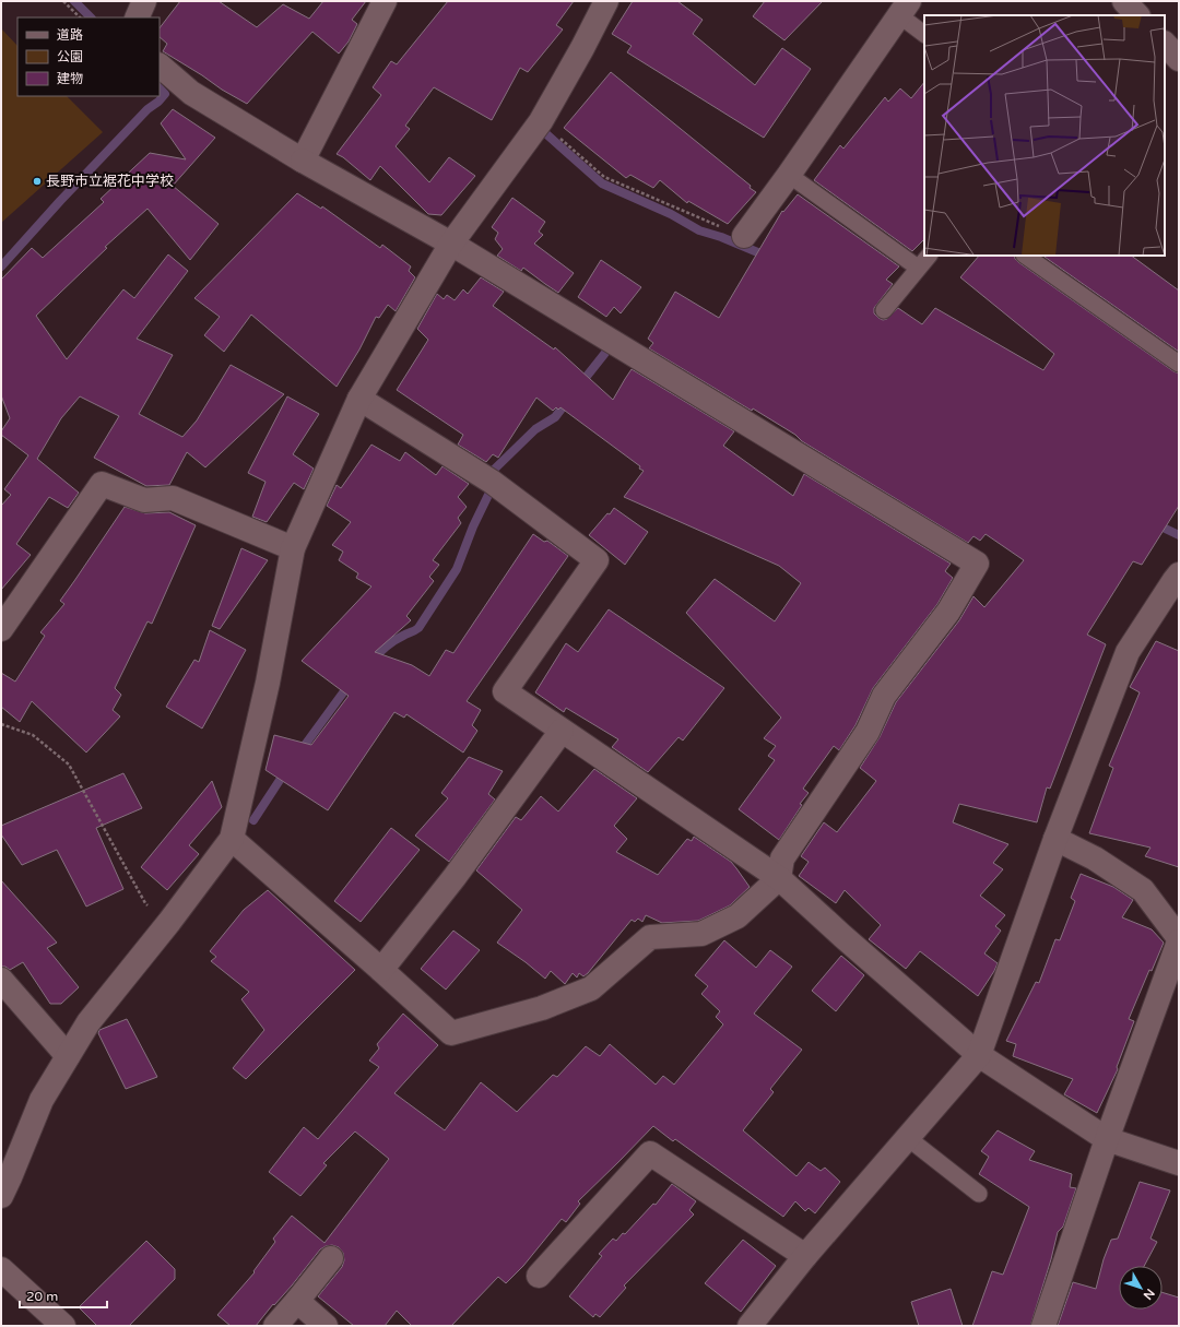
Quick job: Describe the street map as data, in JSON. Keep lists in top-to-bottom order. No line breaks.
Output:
{"places":["長野市立裾花中学校"],"legend":["道路","公園","建物"],"scale_bar":"20 m","north":"bottom right"}
